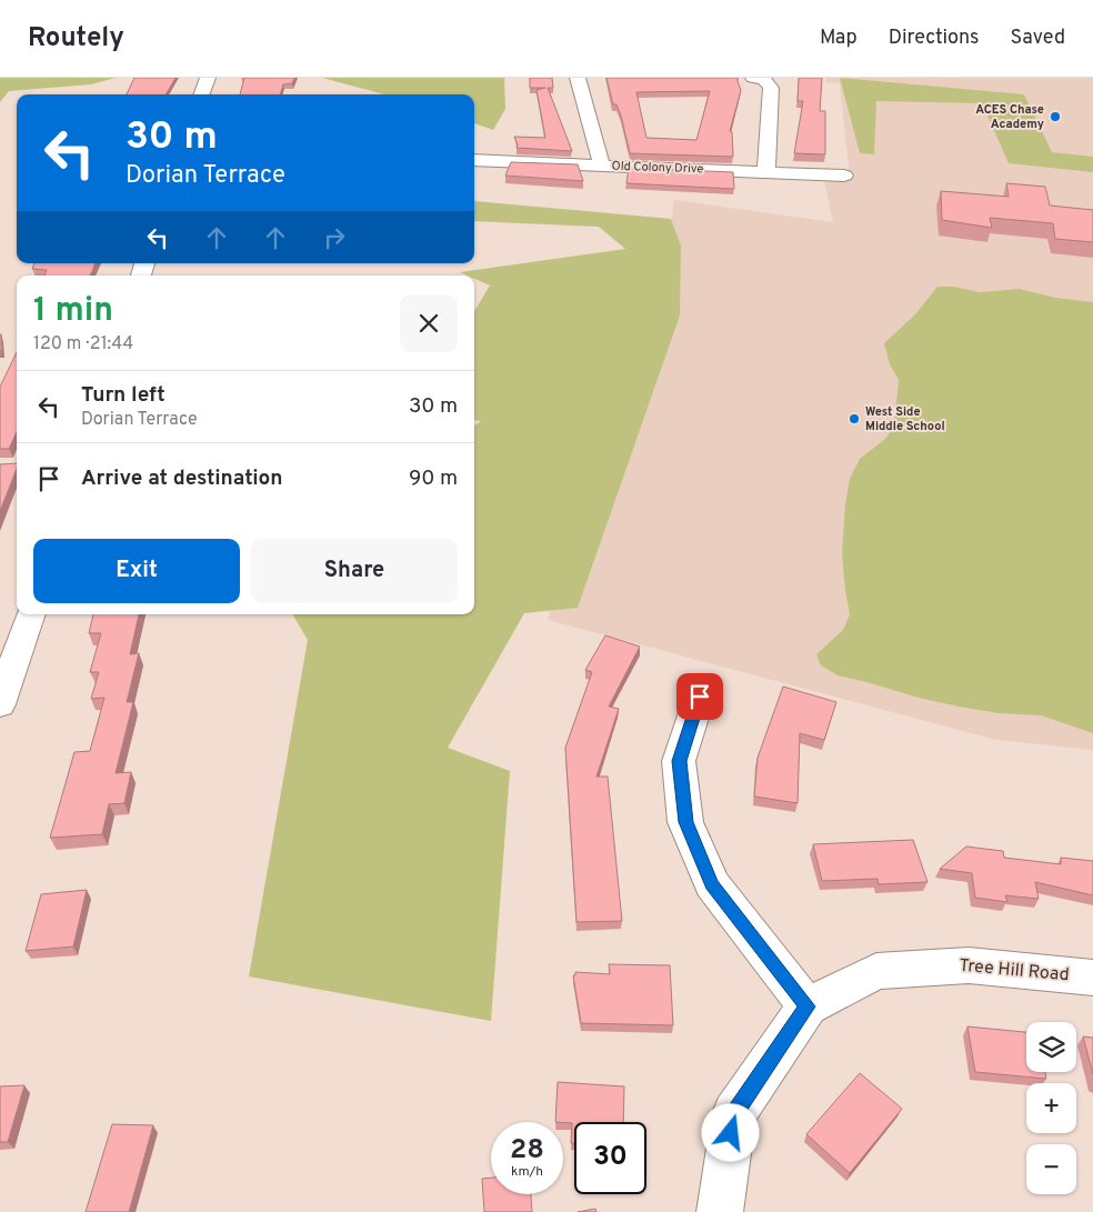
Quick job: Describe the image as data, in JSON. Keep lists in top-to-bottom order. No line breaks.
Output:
{"streets":{"street":["Old Colony Drive","Tree Hill Road"]},"places":["ACES Chase Academy","West Side Middle School"],"page":{"header":"Routely","nav":["Map","Directions","Saved"],"turn":["30 m","Dorian Terrace"],"heading":["1 min","120 m · 21:44"],"list":[{"name":"Turn left","note":"Dorian Terrace","value":"30 m"},{"name":"Arrive at destination","value":"90 m"}],"buttons":["Exit","Share"],"map_buttons":["+","−"],"speed":"28 km/h","limit":"30"}}
